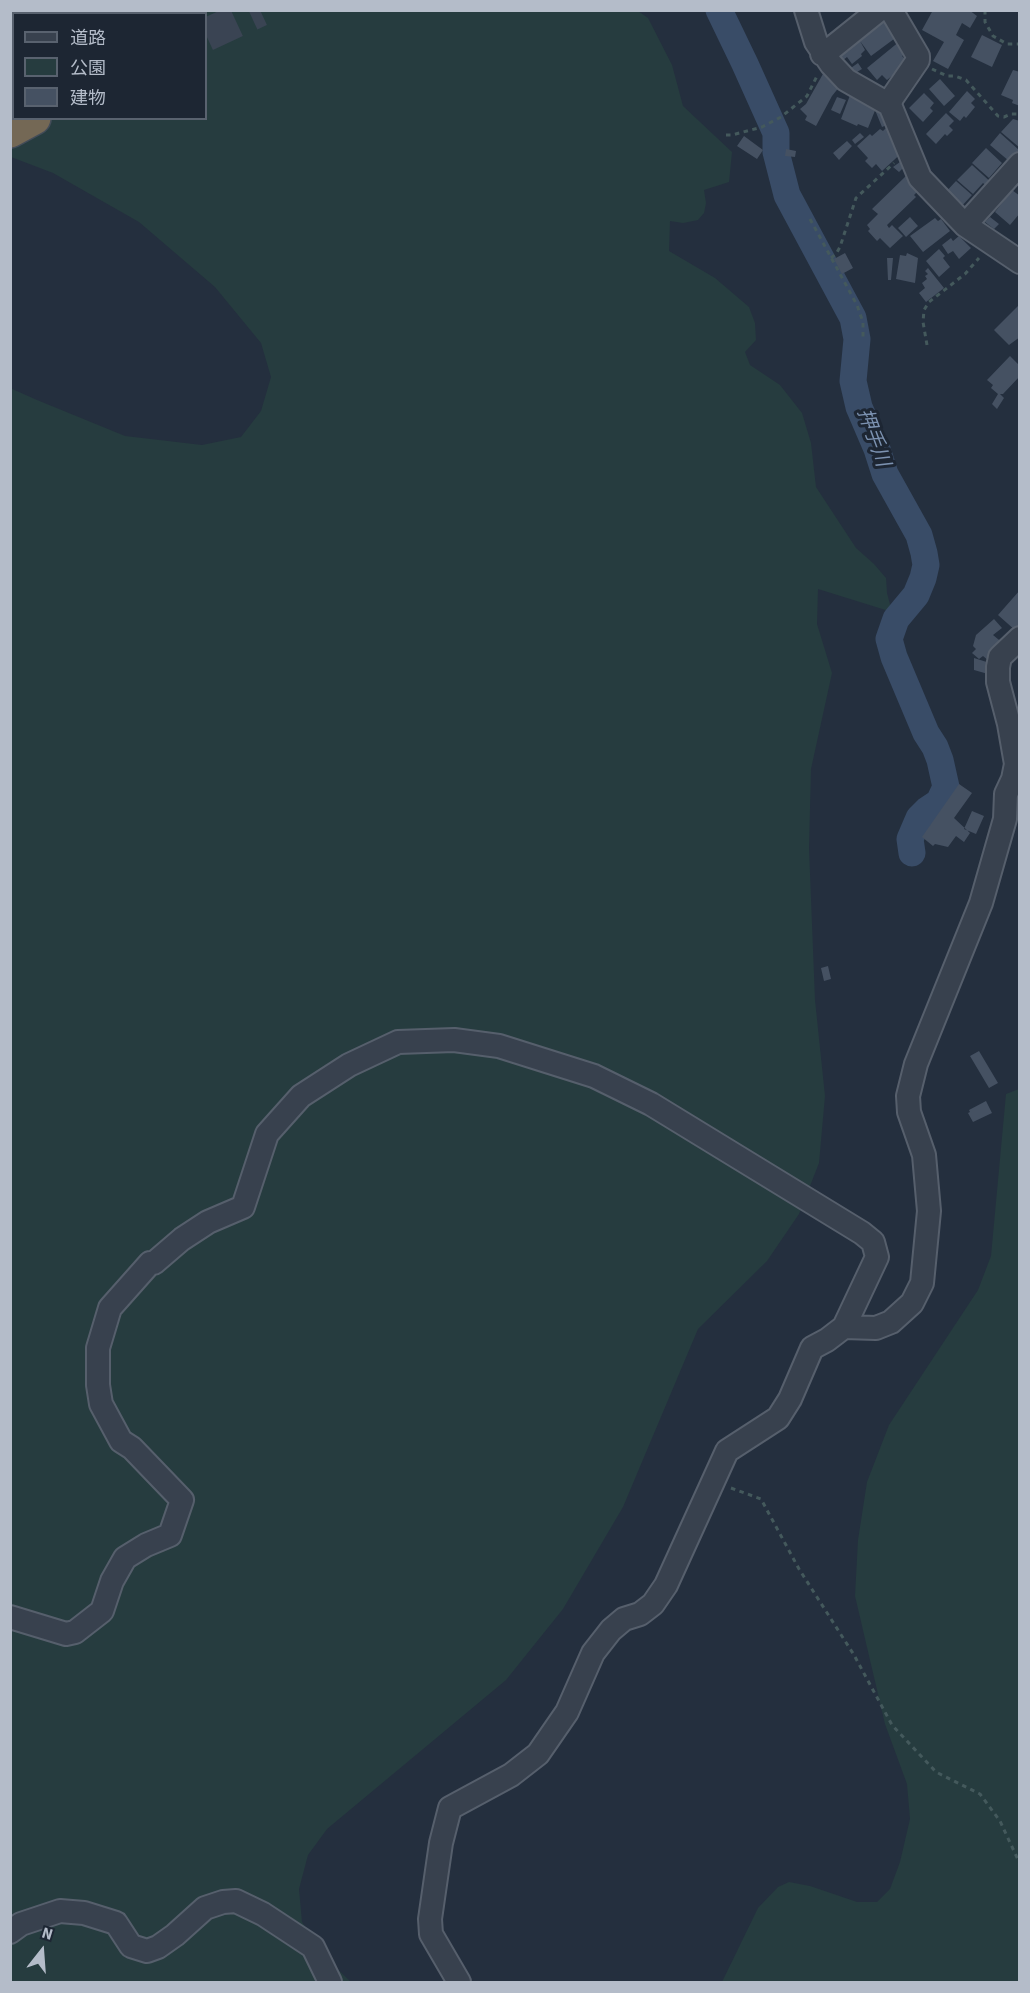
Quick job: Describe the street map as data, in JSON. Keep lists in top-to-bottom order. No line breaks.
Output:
{"water":["押手川"],"legend":["道路","公園","建物"],"north":"top"}
